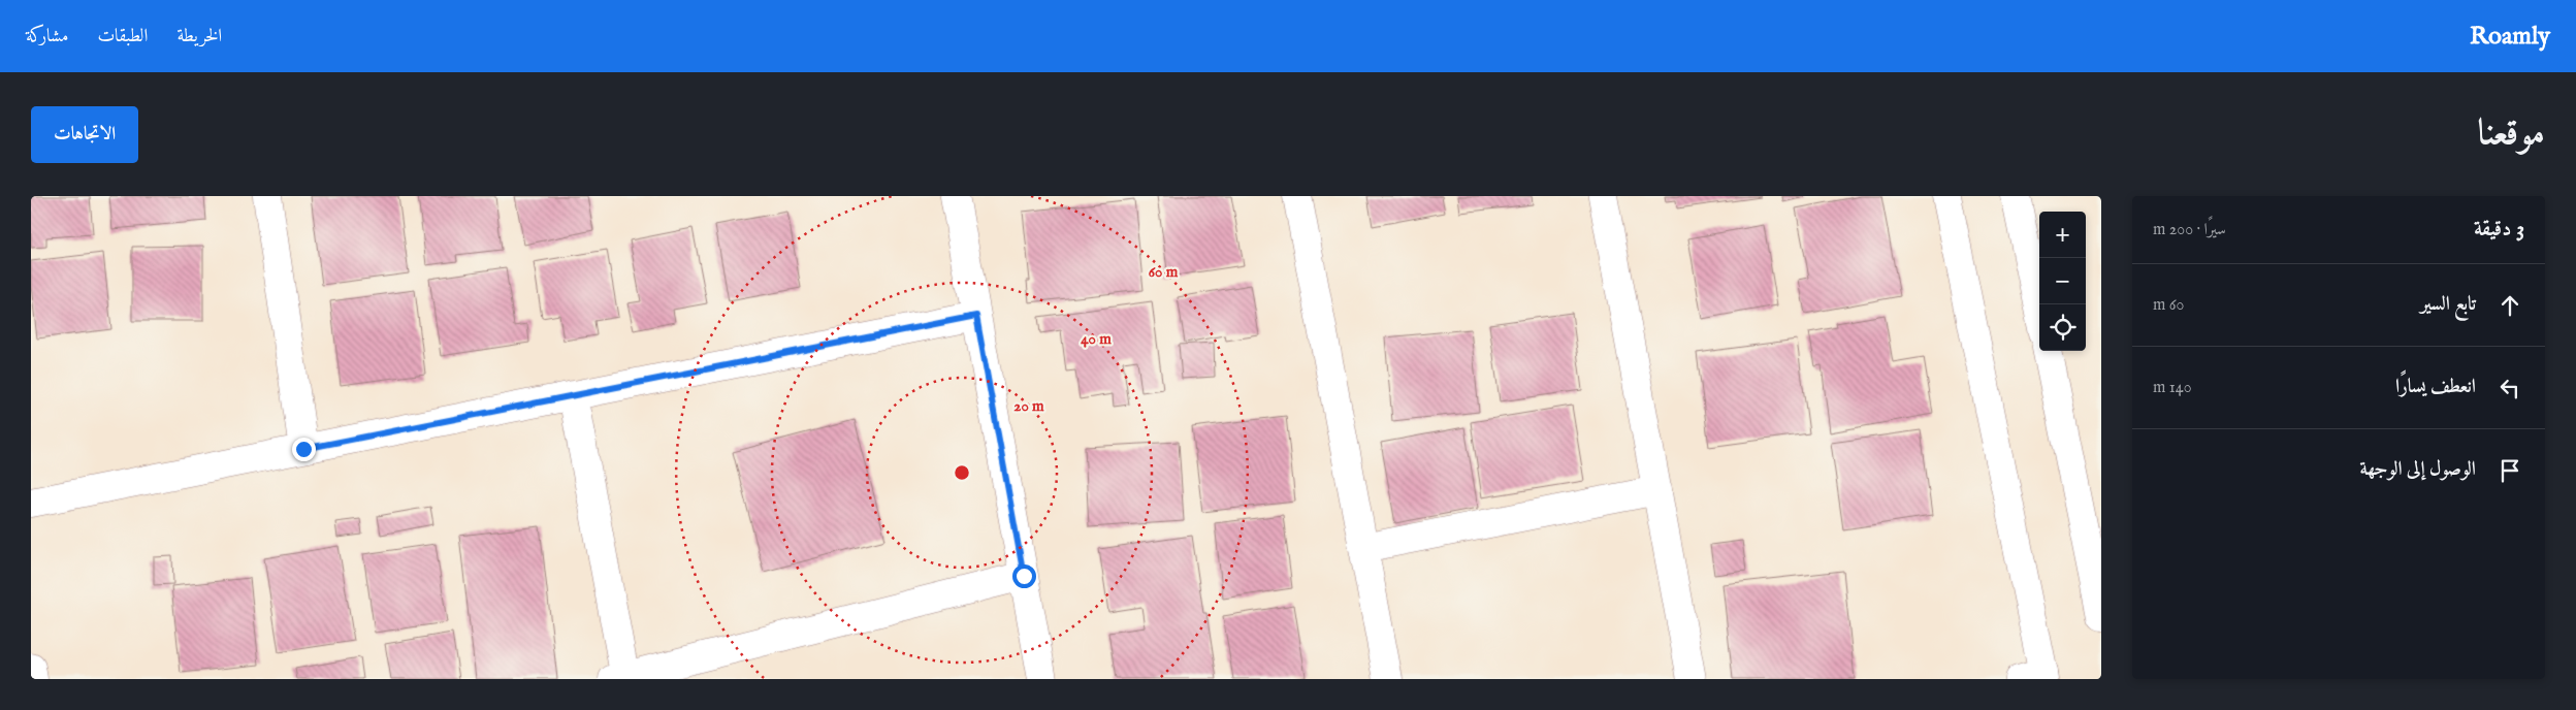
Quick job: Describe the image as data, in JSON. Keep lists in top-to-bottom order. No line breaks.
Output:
{"page":{"header":"Roamly","nav":["الخريطة","الطبقات","مشاركة"],"title":"موقعنا","buttons":"الاتجاهات","heading":["3 دقيقة","سيرًا · 200 m"],"map_buttons":["+","−"],"list":[["تابع السير","60 m"],["انعطف يسارًا","140 m"],"الوصول إلى الوجهة"]},"rings":["60 m","40 m","20 m"]}
